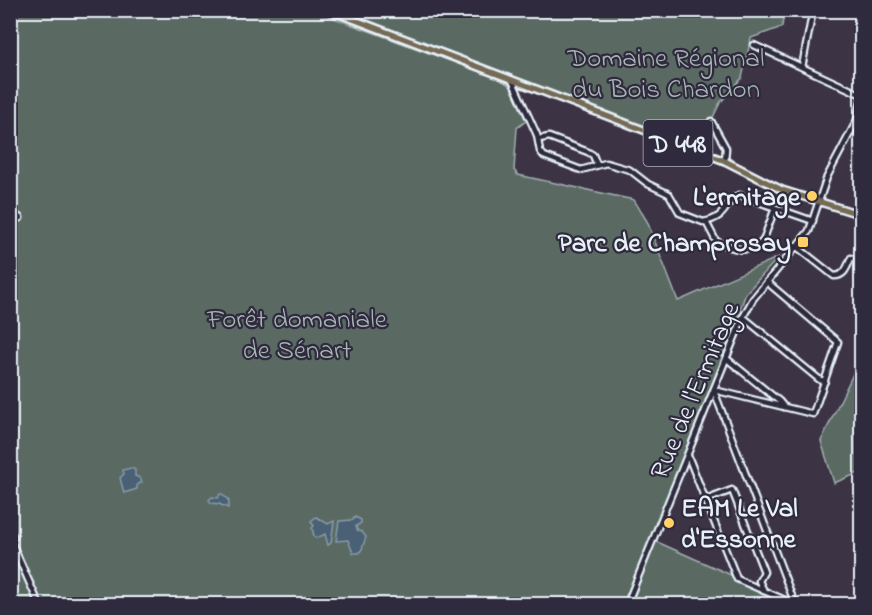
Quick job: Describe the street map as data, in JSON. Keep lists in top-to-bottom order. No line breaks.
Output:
{"streets":{"main road":["D 448"],"street":["Rue de l'Ermitage"]},"crossings":[["D 448","Rue de l'Ermitage"]],"parks":["Domaine Régional du Bois Chardon","Forêt domaniale de Sénart"],"places":{"other":["L'ermitage","EAM Le Val d'Essonne"],"transit":["Parc de Champrosay"]}}
